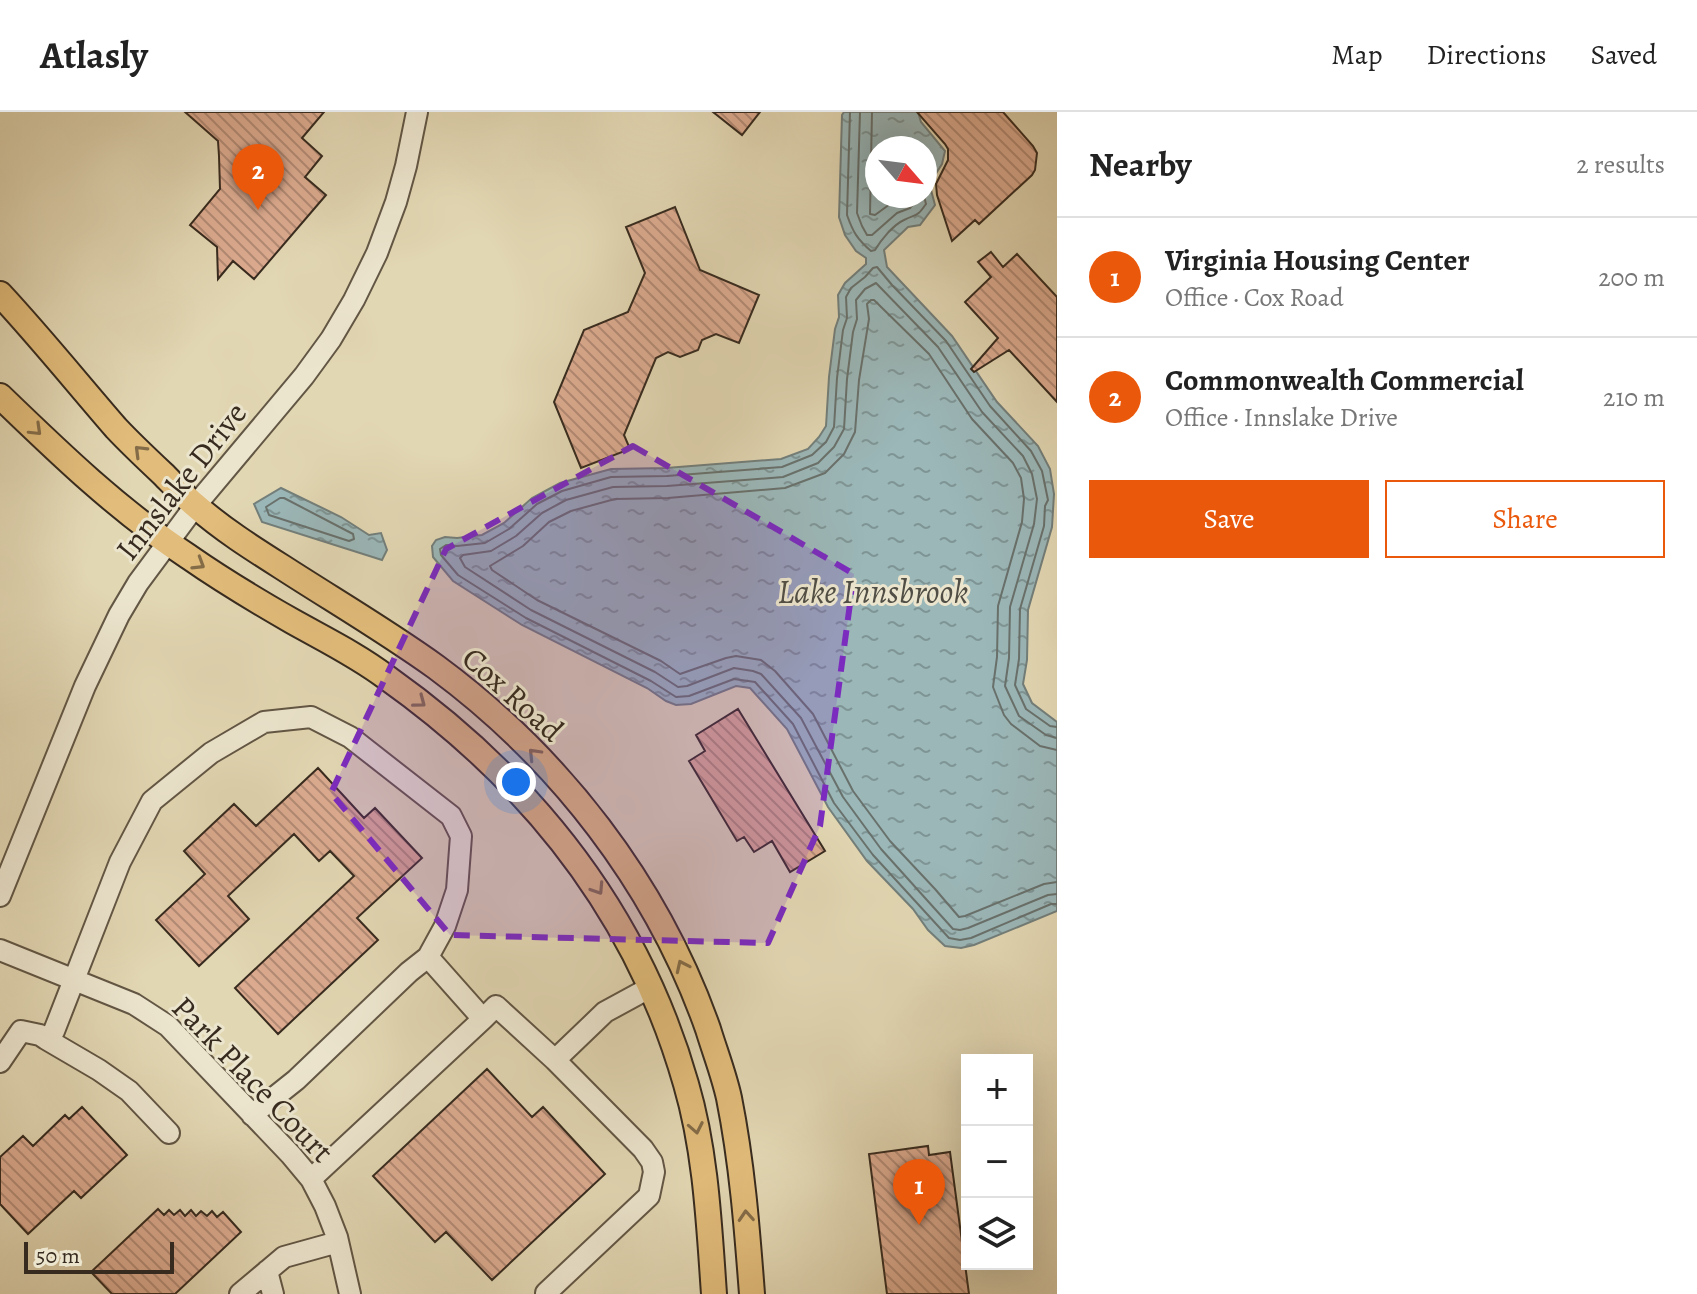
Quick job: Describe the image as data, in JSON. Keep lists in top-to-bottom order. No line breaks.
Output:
{"streets":{"main road":["Cox Road"],"street":["Innslake Drive","Park Place Court"]},"crossings":[["Innslake Drive","Cox Road"]],"water":["Lake Innsbrook"],"scale_bar":"50 m","north":"bottom right","page":{"header":"Atlasly","nav":["Map","Directions","Saved"],"heading":["Nearby","2 results"],"pins":["2","1"],"list":[{"mark":"1","name":"Virginia Housing Center","note":"Office · Cox Road","value":"200 m"},{"mark":"2","name":"Commonwealth Commercial","note":"Office · Innslake Drive","value":"210 m"}],"buttons":["Save","Share"],"map_buttons":["+","−"],"scale":"50 m"}}
